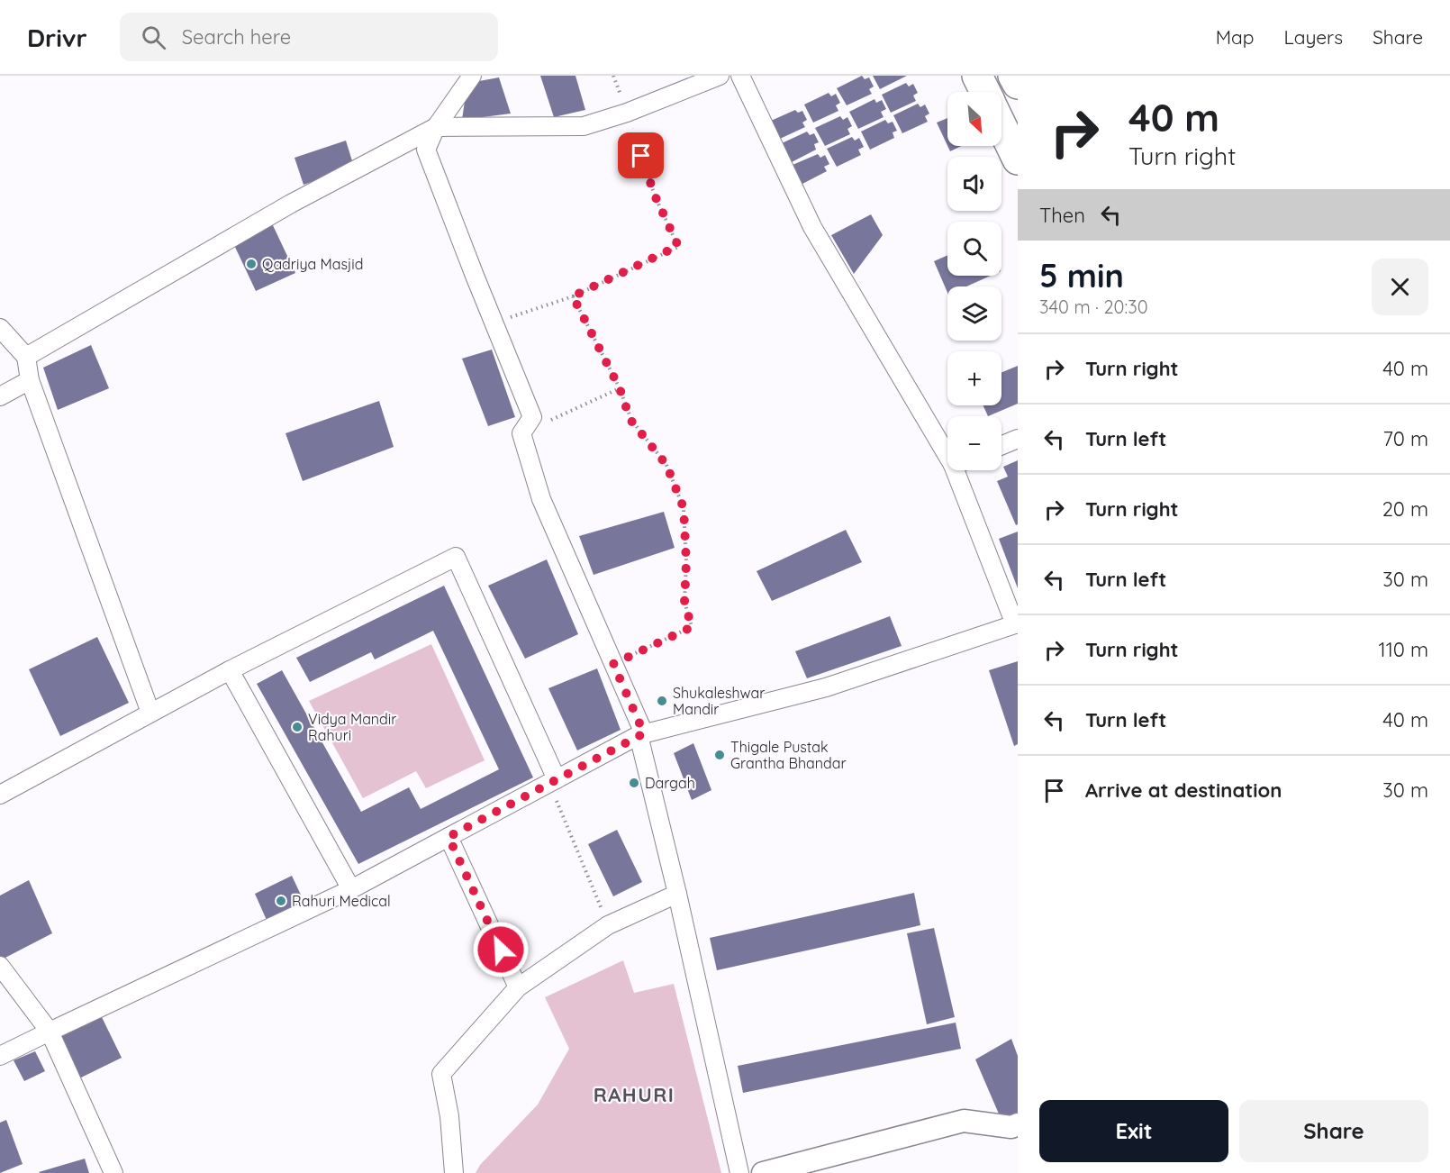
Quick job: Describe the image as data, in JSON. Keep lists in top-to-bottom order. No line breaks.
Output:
{"districts":["RAHURI"],"places":["Qadriya Masjid","Shukaleshwar Mandir","Vidya Mandir Rahuri","Thigale Pustak Grantha Bhandar","Dargah","Rahuri Medical"],"north":"bottom right","page":{"header":"Drivr","search":"Search here","nav":["Map","Layers","Share"],"turn":["40 m","Turn right"],"map_buttons":["+","−"],"then":"Then","heading":["5 min","340 m · 20:30"],"list":[{"name":"Turn right","value":"40 m"},{"name":"Turn left","value":"70 m"},{"name":"Turn right","value":"20 m"},{"name":"Turn left","value":"30 m"},{"name":"Turn right","value":"110 m"},{"name":"Turn left","value":"40 m"},{"name":"Arrive at destination","value":"30 m"}],"buttons":["Exit","Share"]}}
